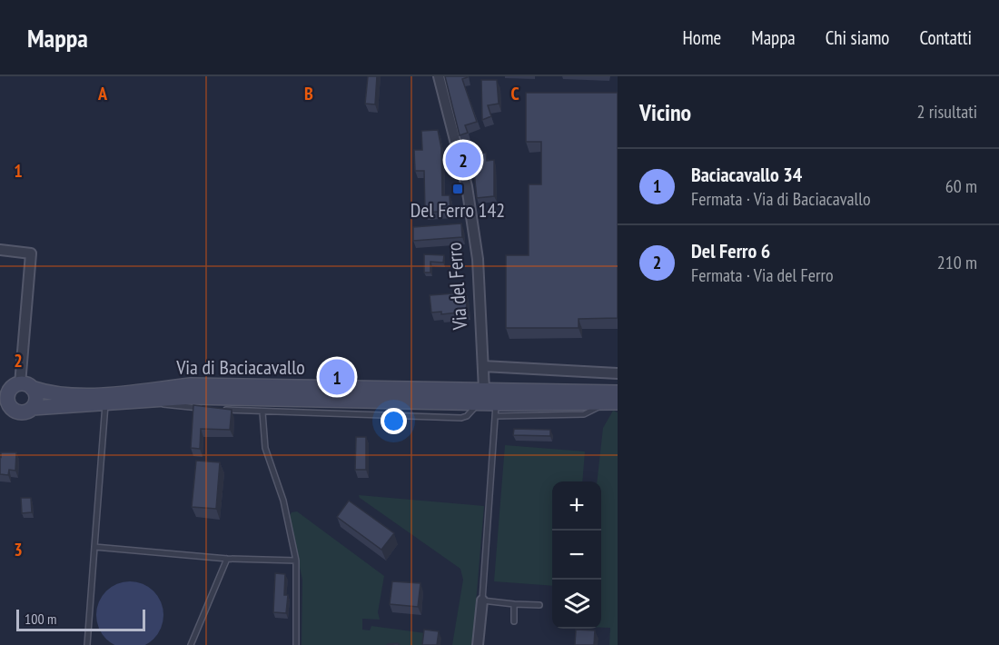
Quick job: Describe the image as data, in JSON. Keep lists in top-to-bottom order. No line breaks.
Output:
{"streets":{"main road":["Via di Baciacavallo"],"street":["Via del Ferro"]},"crossings":[["Via del Ferro","Via di Baciacavallo"]],"places":{"transit":["Del Ferro 142"]},"scale_bar":"100 m","page":{"header":"Mappa","nav":["Home","Mappa","Chi siamo","Contatti"],"heading":["Vicino","2 risultati"],"pins":["2","1"],"list":[{"mark":"1","name":"Baciacavallo 34","note":"Fermata · Via di Baciacavallo","value":"60 m"},{"mark":"2","name":"Del Ferro 6","note":"Fermata · Via del Ferro","value":"210 m"}],"map_buttons":["+","−"],"scale":"100 m"},"grid":{"columns":["A","B","C"],"rows":["1","2","3"]}}
